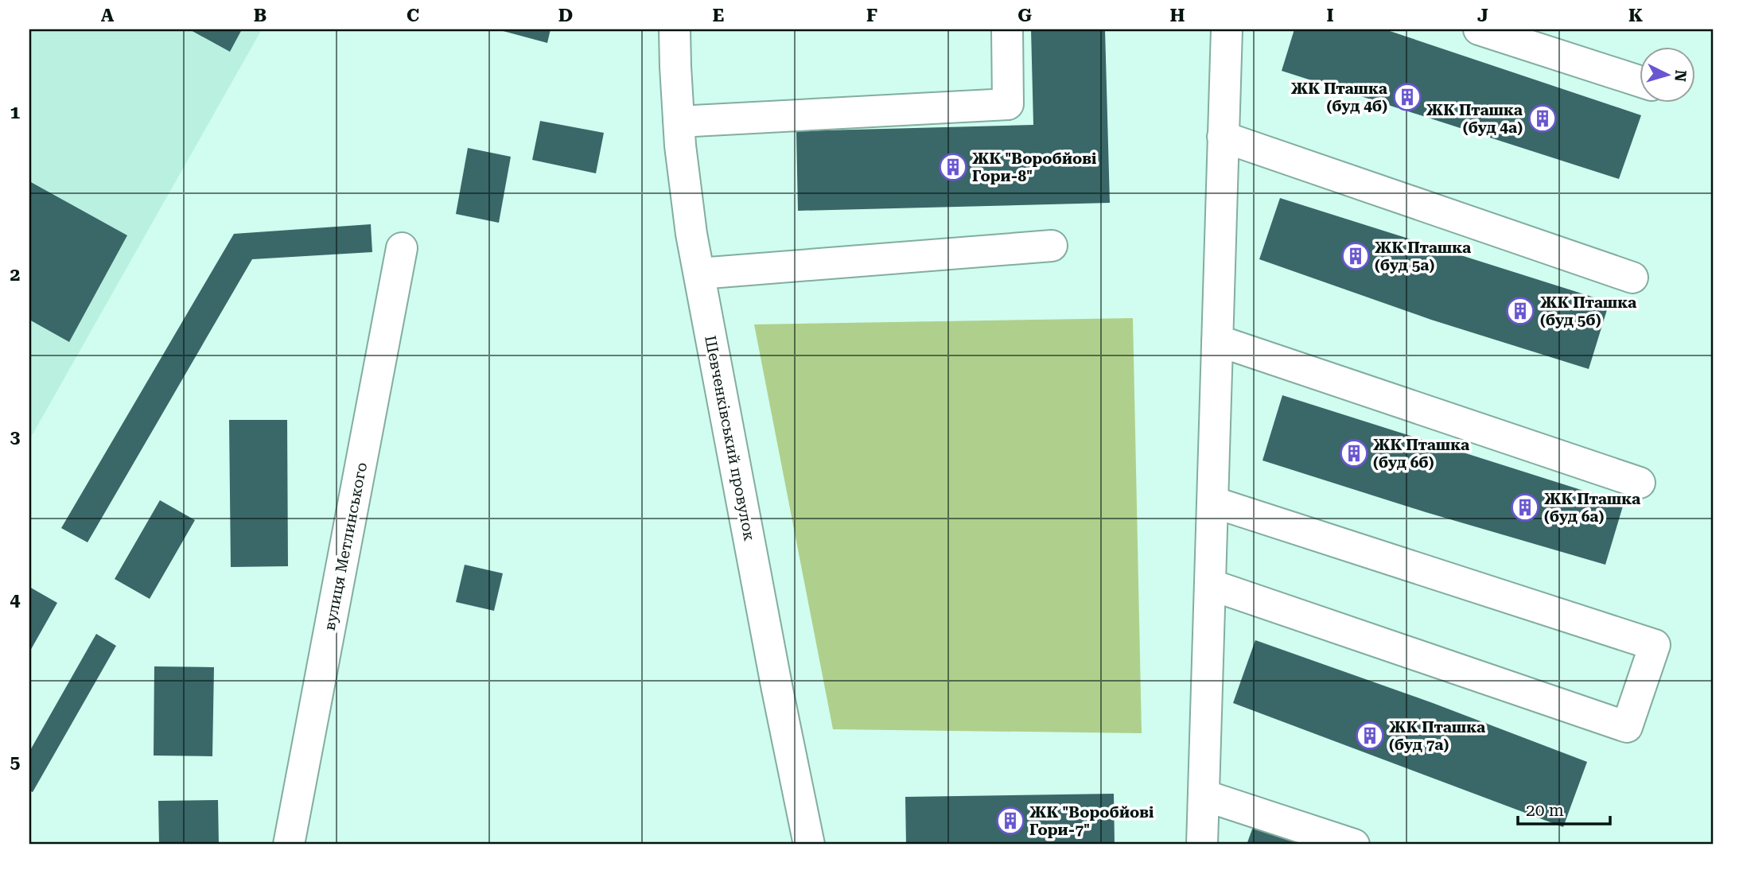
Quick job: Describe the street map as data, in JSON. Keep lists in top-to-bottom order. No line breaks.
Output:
{"streets":{"street":["Шевченківський провулок","вулиця Метлинського"]},"places":{"building":["ЖК Пташка (буд 4б)","ЖК Пташка (буд 4а)","ЖК \"Воробйові Гори-8\"","ЖК Пташка (буд 5а)","ЖК Пташка (буд 5б)","ЖК Пташка (буд 6б)","ЖК Пташка (буд 6а)","ЖК Пташка (буд 7а)","ЖК \"Воробйові Гори-7\""]},"scale_bar":"20 m","north":"right","grid":{"columns":["A","B","C","D","E","F","G","H","I","J","K"],"rows":["1","2","3","4","5"]}}
